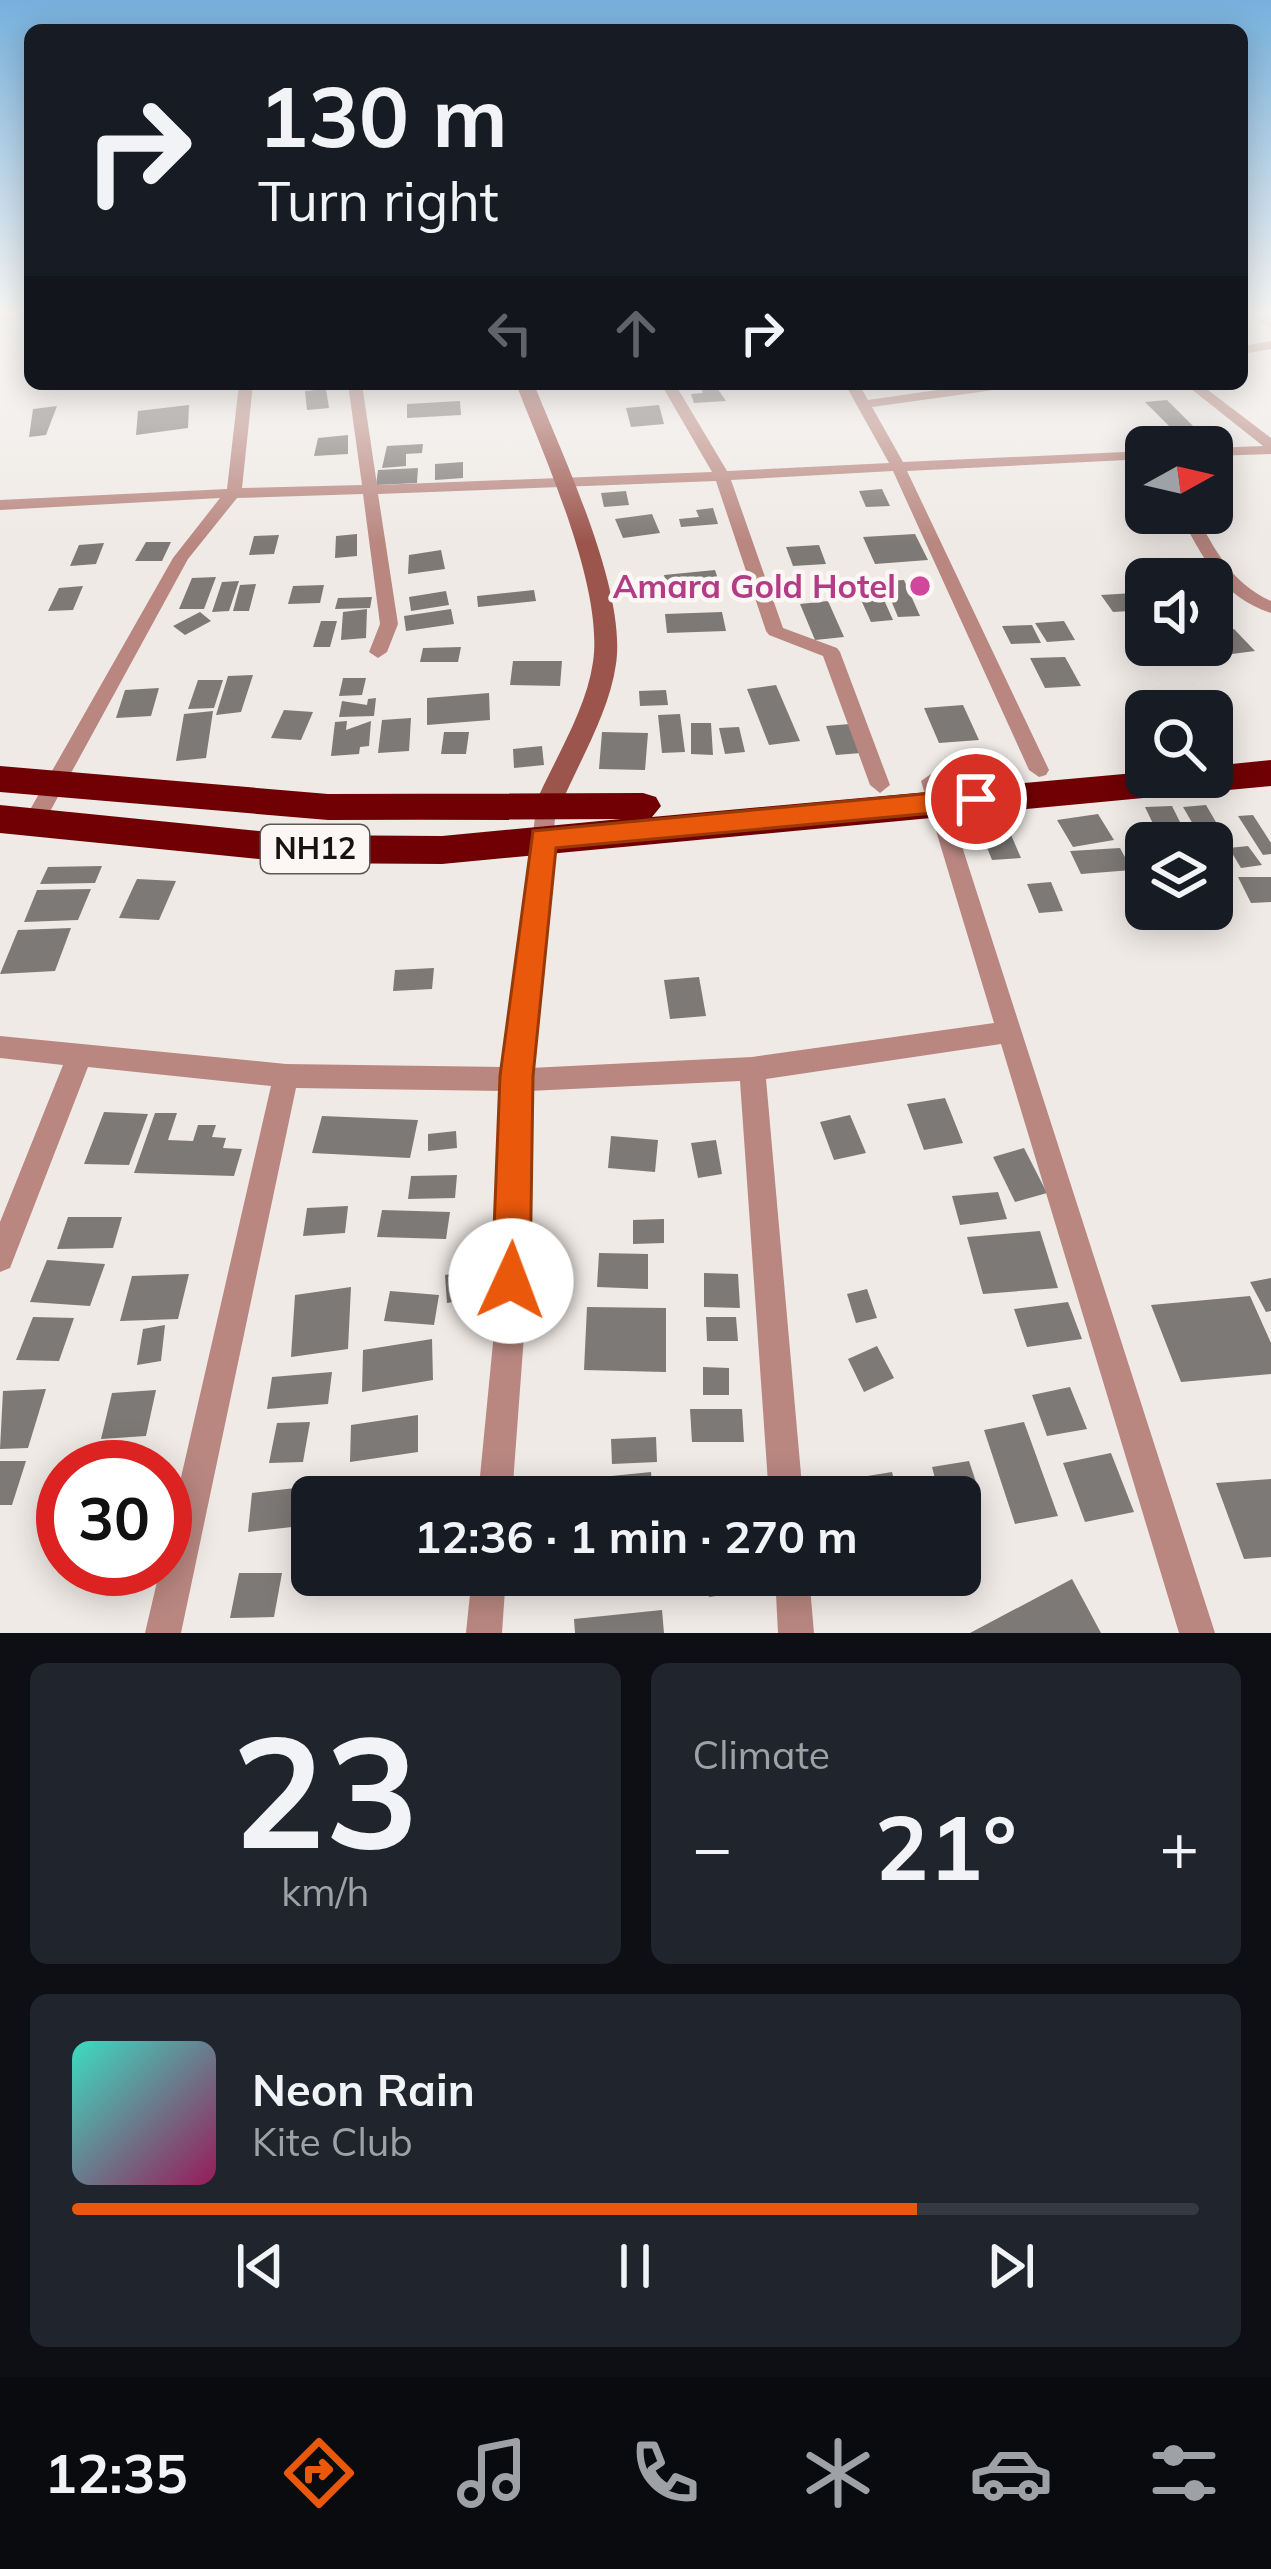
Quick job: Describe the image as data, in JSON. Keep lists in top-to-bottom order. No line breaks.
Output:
{"streets":{"highway":["NH12"]},"places":["Amara Gold Hotel"],"north":"right","page":{"turn":["130 m","Turn right"],"limit":"30","trip":"12:36 · 1 min · 270 m","tile":[["23","km/h"],"Climate"],"heat":["−","21°","+"],"song":["Neon Rain","Kite Club"],"tabs":"12:35"}}
